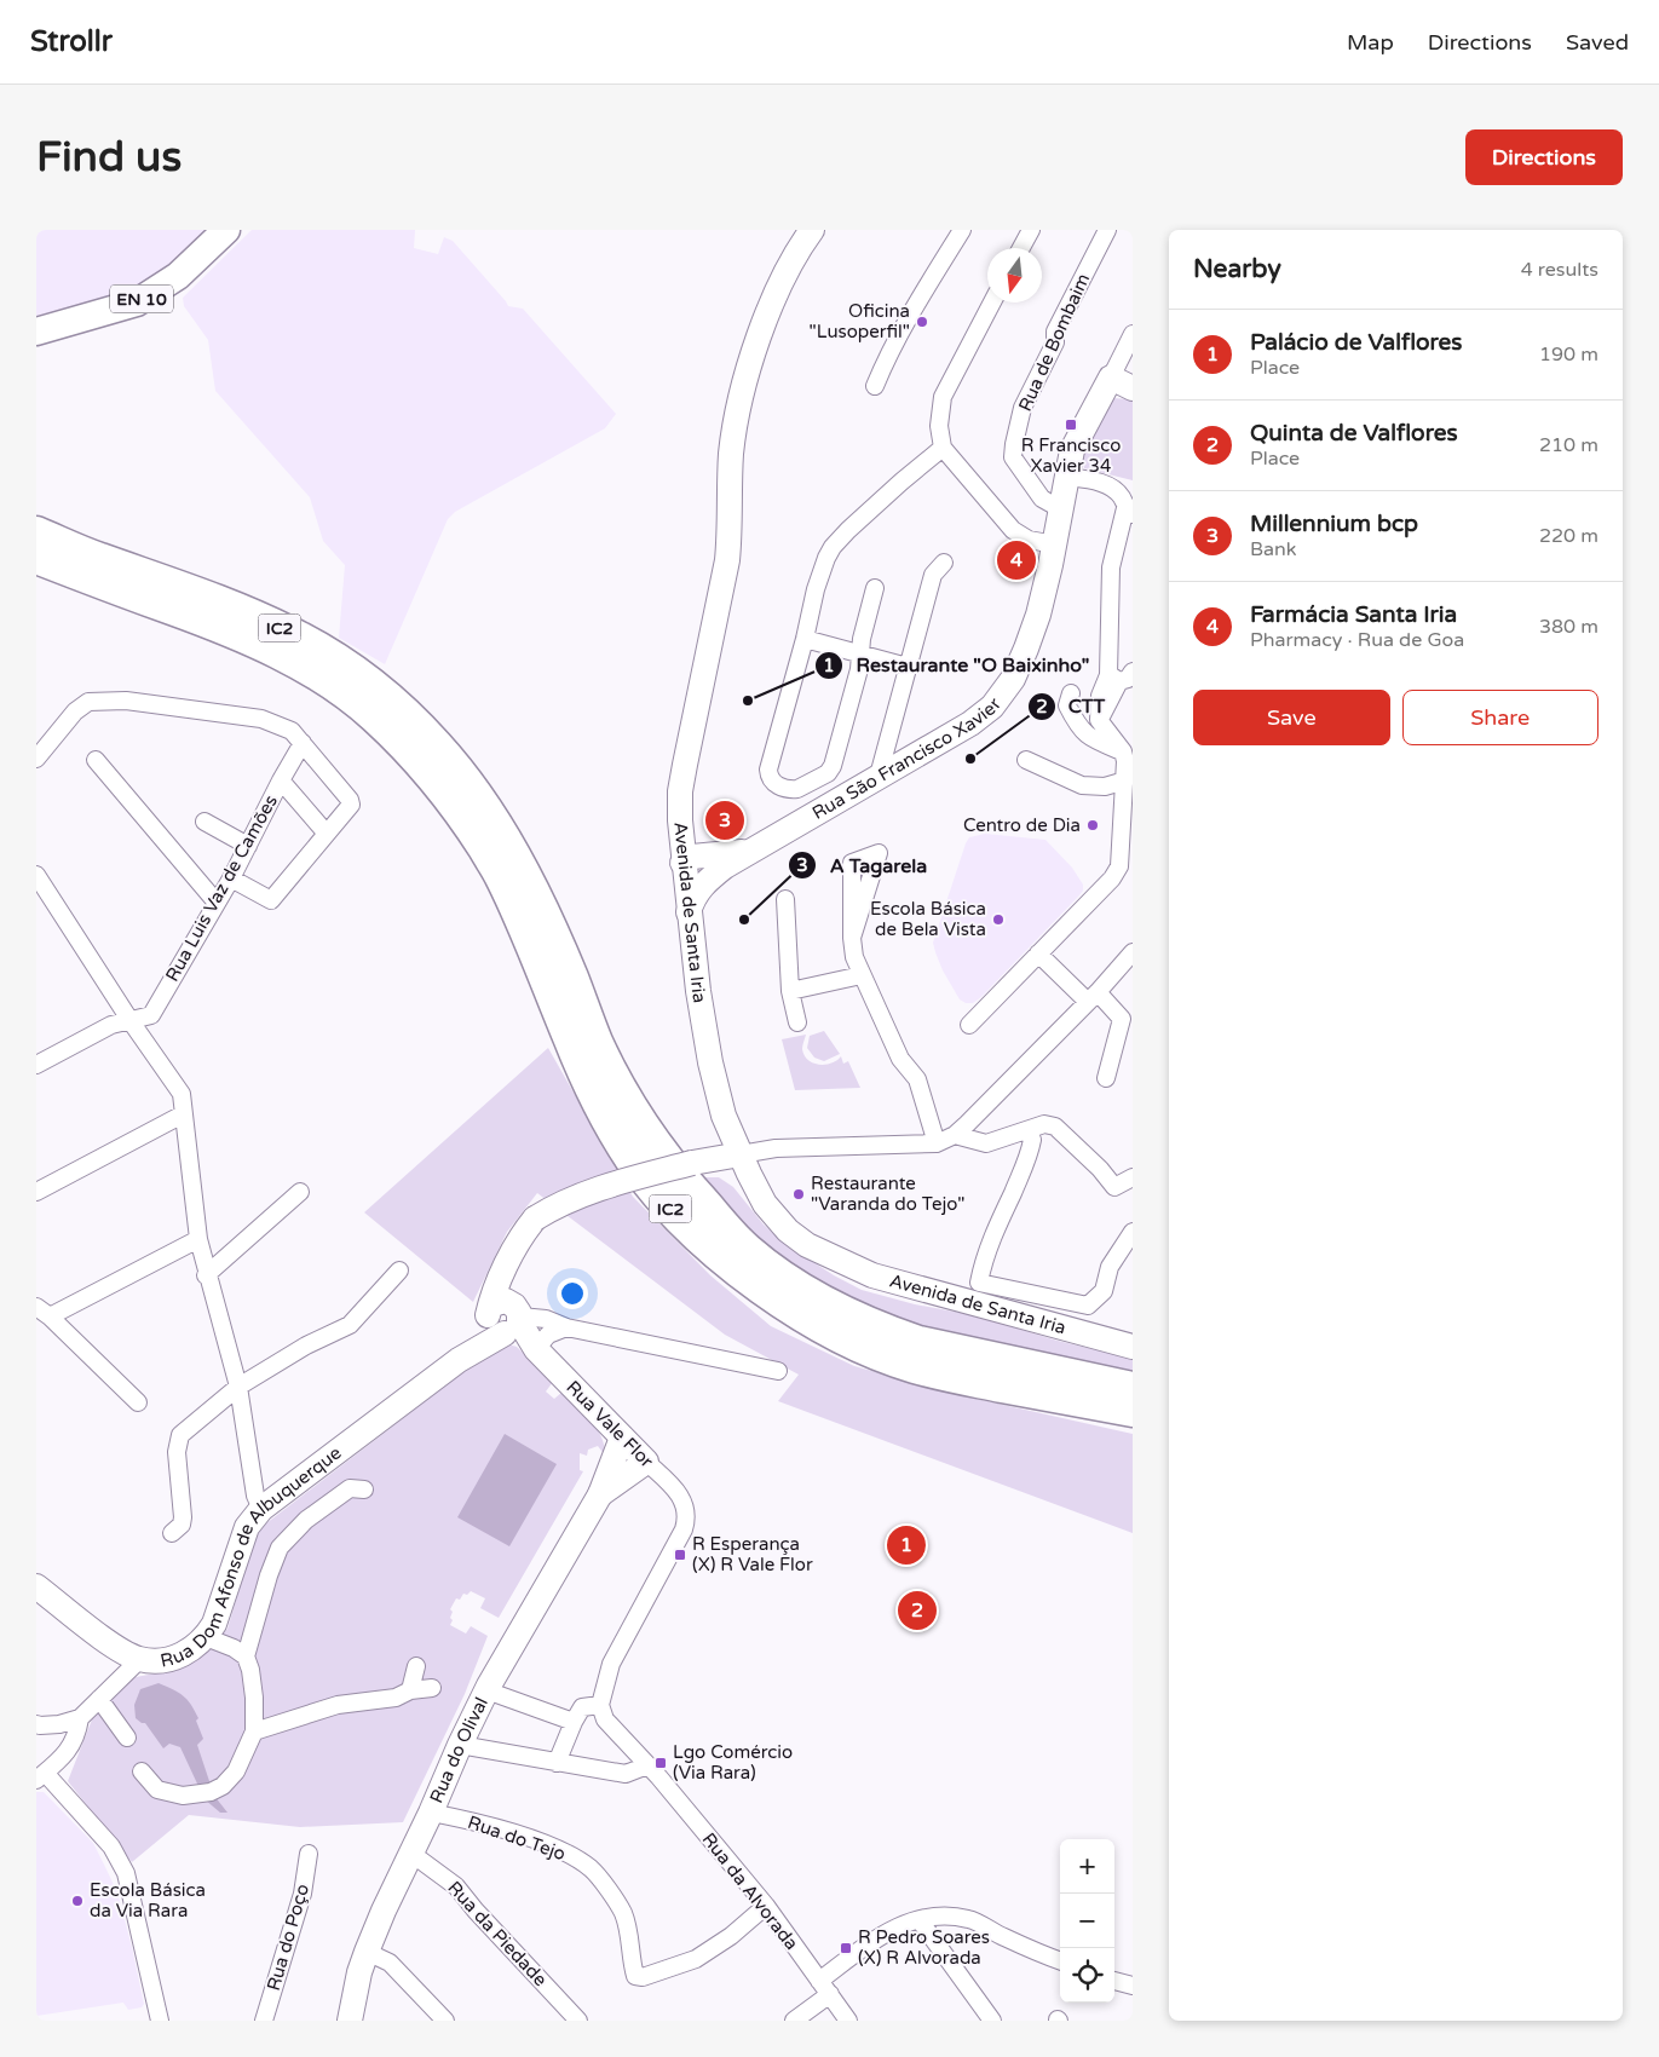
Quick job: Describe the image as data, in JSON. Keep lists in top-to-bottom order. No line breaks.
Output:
{"streets":{"highway":["IC2"],"main road":["EN 10","Rua São Francisco Xavier","Avenida de Santa Iria","Rua Vale Flor","Rua Dom Afonso de Albuquerque","Rua do Olival"],"street":["Rua de Bombaim","Rua Luis Vaz de Camões","Rua do Tejo","Rua da Alvorada","Rua da Piedade","Rua do Poço"]},"crossings":[["Rua de Bombaim","Rua São Francisco Xavier"],["Rua São Francisco Xavier","Avenida de Santa Iria"],["Rua Vale Flor","Rua Dom Afonso de Albuquerque"],["Rua Vale Flor","Rua do Olival"],["Rua Vale Flor","Rua da Alvorada"],["Rua do Olival","Rua do Tejo"],["Rua do Olival","Rua da Piedade"],["Rua do Tejo","Rua da Alvorada"]],"places":{"other":["Oficina \"Lusoperfil\"","Restaurante \"O Baixinho\"","CTT","Centro de Dia","A Tagarela","Escola Básica de Bela Vista","Restaurante \"Varanda do Tejo\"","Escola Básica da Via Rara"],"transit":["R Francisco Xavier 34","R Esperança (X) R Vale Flor","Lgo Comércio (Via Rara)","R Pedro Soares (X) R Alvorada"]},"north":"bottom","page":{"header":"Strollr","nav":["Map","Directions","Saved"],"buttons":["Directions",["Save","Share"]],"title":"Find us","heading":["Nearby","4 results"],"list":[{"mark":"1","name":"Palácio de Valflores","note":"Place","value":"190 m"},{"mark":"2","name":"Quinta de Valflores","note":"Place","value":"210 m"},{"mark":"3","name":"Millennium bcp","note":"Bank","value":"220 m"},{"mark":"4","name":"Farmácia Santa Iria","note":"Pharmacy · Rua de Goa","value":"380 m"}],"pins":["4","3","1","2"],"map_buttons":["+","−"]}}
